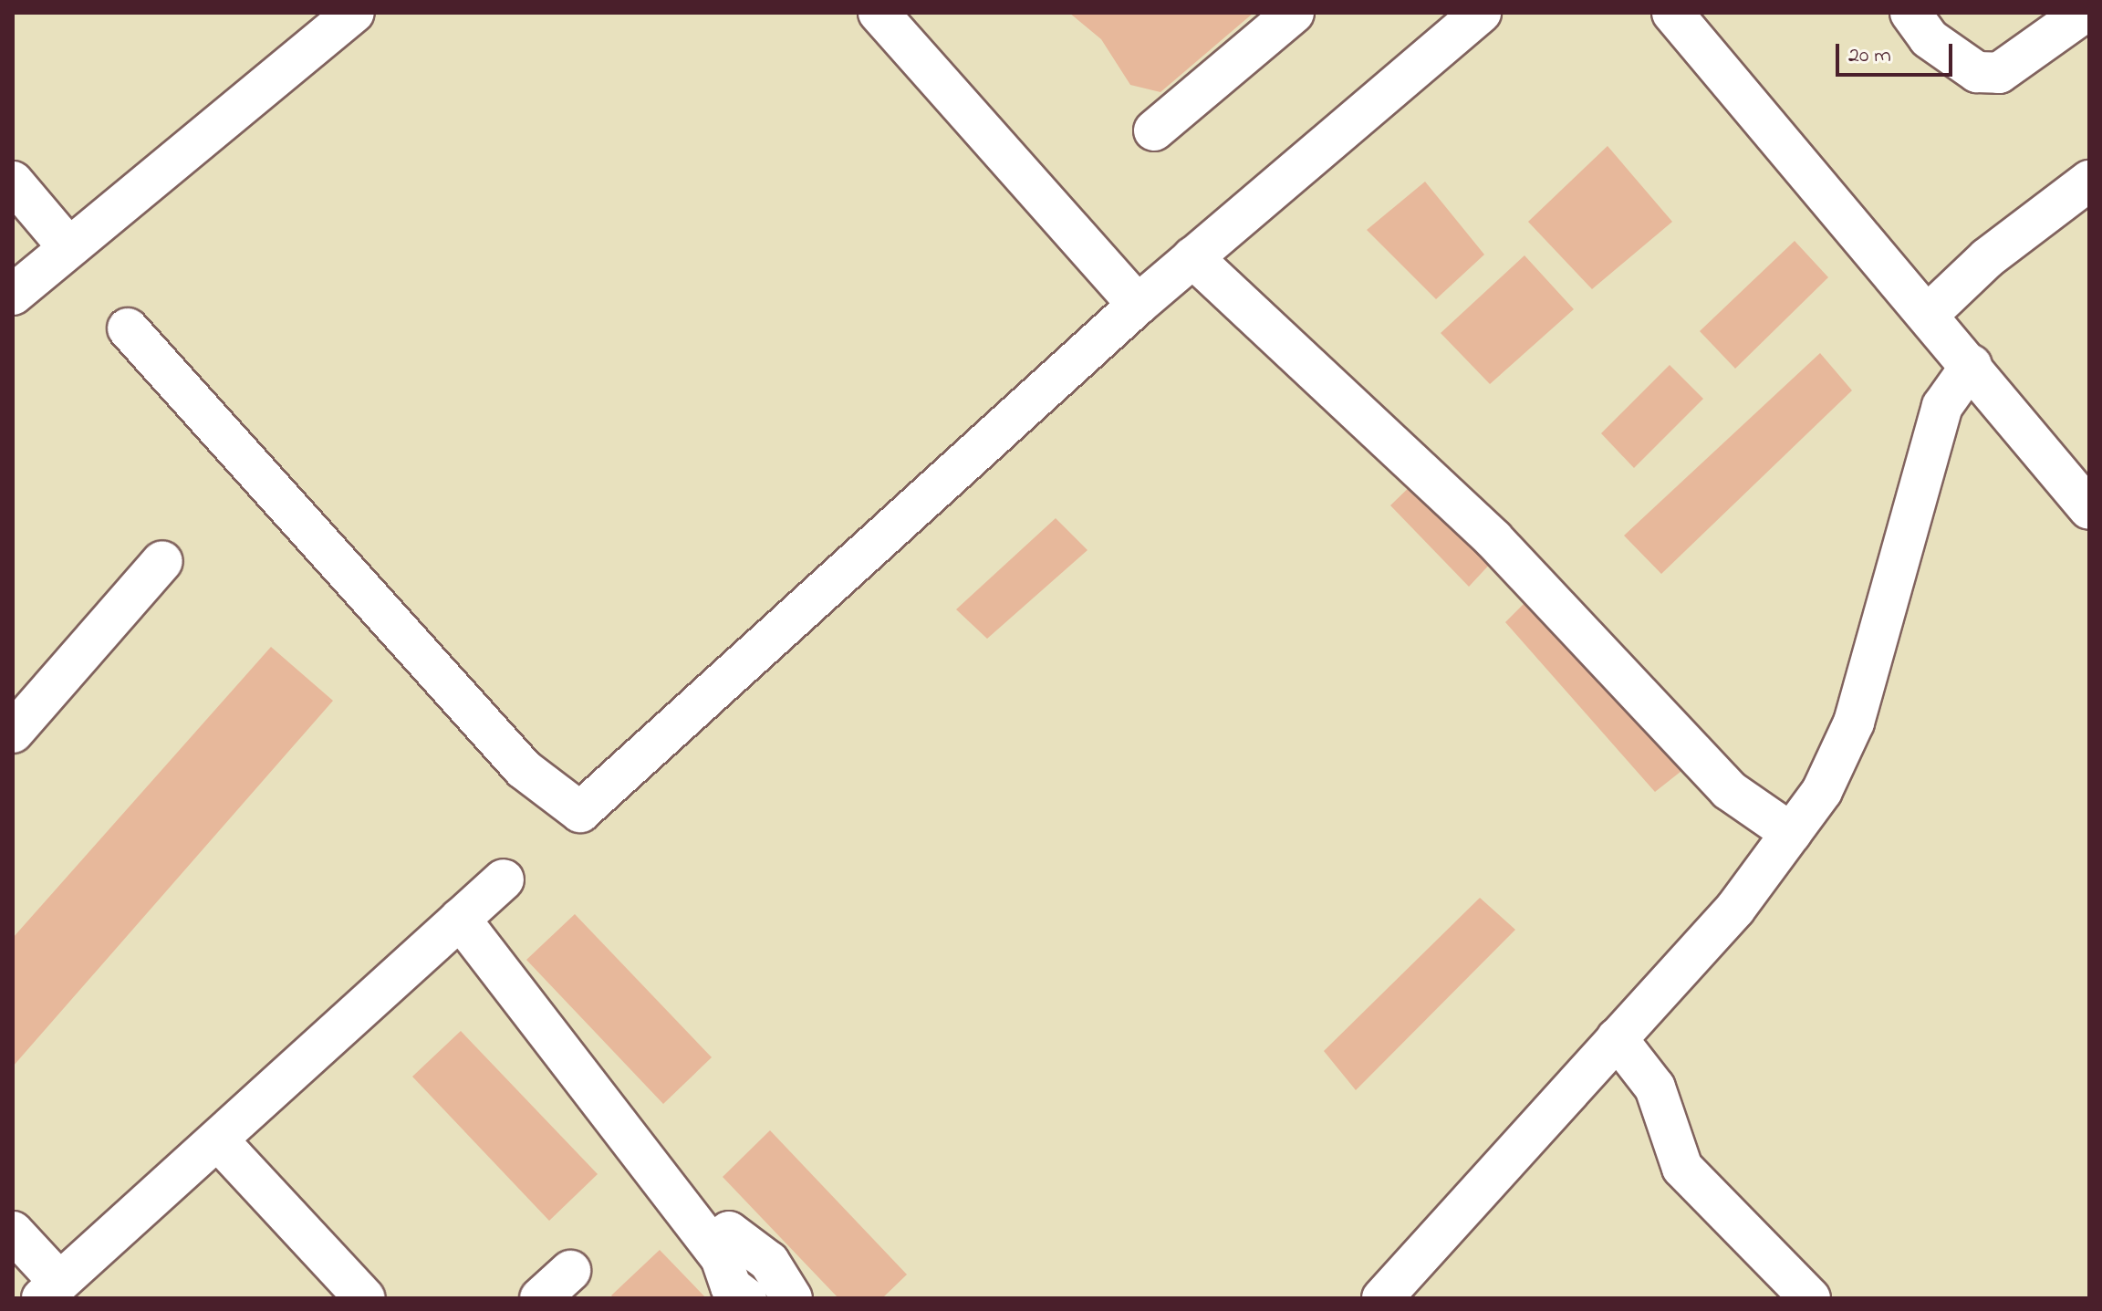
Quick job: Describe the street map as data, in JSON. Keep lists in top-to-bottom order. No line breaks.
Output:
{"scale_bar":"20 m"}
